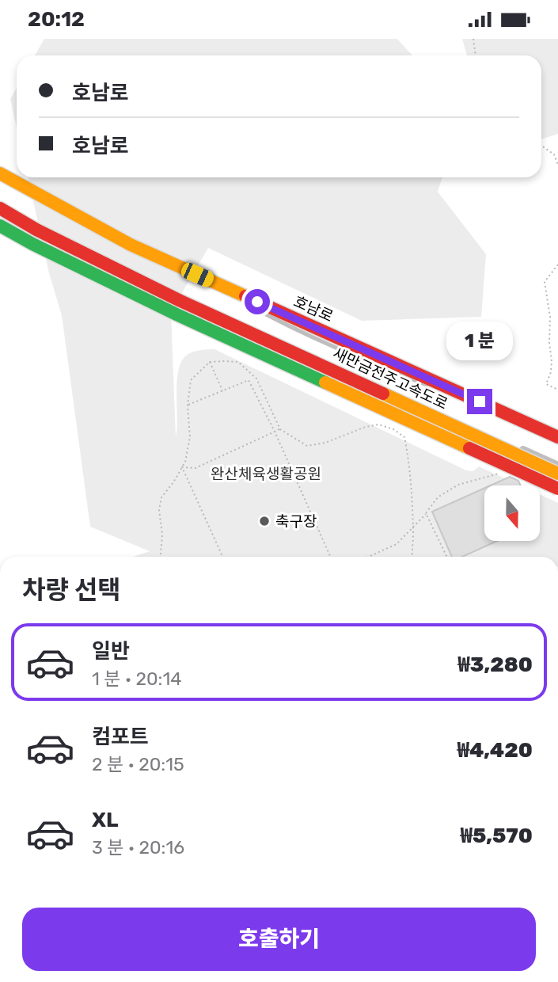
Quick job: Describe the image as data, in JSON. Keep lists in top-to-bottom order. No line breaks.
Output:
{"streets":{"highway":["호남로","새만금전주고속도로"]},"parks":["완산체육생활공원"],"places":["축구장"],"north":"bottom","page":{"status":"20:12","banner":["호남로","호남로"],"bubble":"1 분","heading":"차량 선택","list":[{"name":"일반","note":"1 분 · 20:14","value":"₩3,280"},{"name":"컴포트","note":"2 분 · 20:15","value":"₩4,420"},{"name":"XL","note":"3 분 · 20:16","value":"₩5,570"}],"buttons":"호출하기"}}
